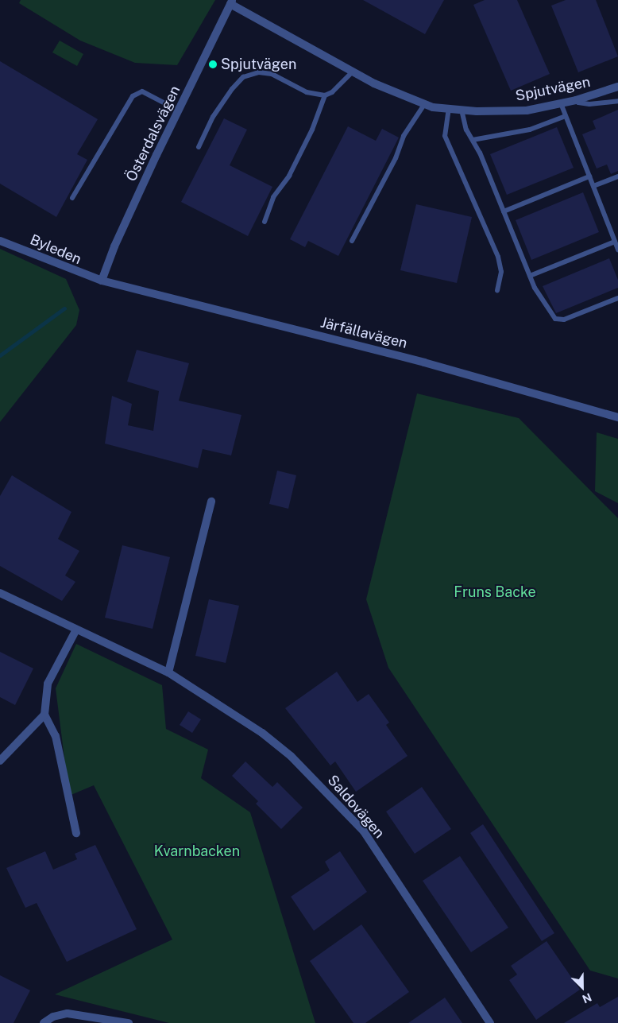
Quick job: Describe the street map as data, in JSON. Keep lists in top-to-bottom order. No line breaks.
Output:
{"streets":{"street":["Spjutvägen","Österdalsvägen","Byleden","Järfällavägen","Saldovägen"]},"crossings":[["Spjutvägen","Österdalsvägen"],["Österdalsvägen","Byleden"],["Österdalsvägen","Järfällavägen"],["Byleden","Järfällavägen"]],"parks":["Fruns Backe","Kvarnbacken"],"places":["Spjutvägen"],"north":"bottom right"}
